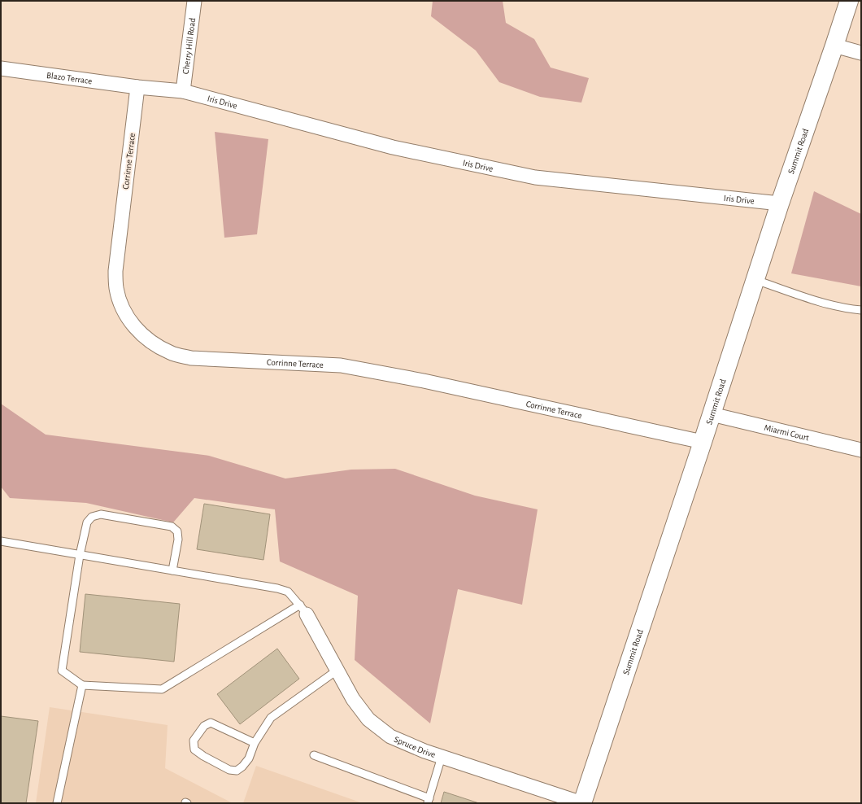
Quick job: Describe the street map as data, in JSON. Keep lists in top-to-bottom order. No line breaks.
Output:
{"streets":{"main road":["Summit Road"],"street":["Cherry Hill Road","Blazo Terrace","Iris Drive","Corrinne Terrace","Miarmi Court","Spruce Drive"]},"crossings":[["Cherry Hill Road","Blazo Terrace"],["Cherry Hill Road","Iris Drive"],["Blazo Terrace","Iris Drive"],["Blazo Terrace","Corrinne Terrace"],["Iris Drive","Summit Road"],["Summit Road","Corrinne Terrace"],["Summit Road","Miarmi Court"],["Summit Road","Spruce Drive"]]}
